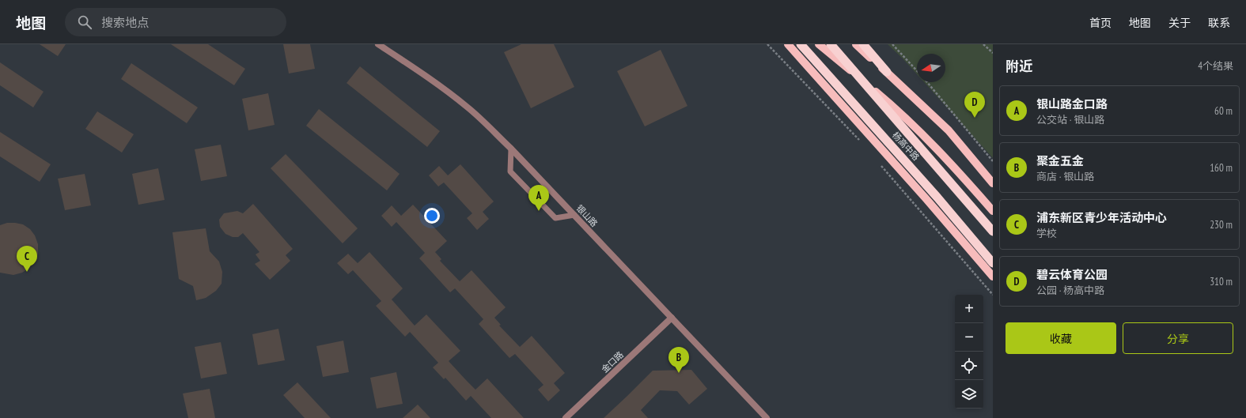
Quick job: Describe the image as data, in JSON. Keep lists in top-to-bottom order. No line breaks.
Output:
{"streets":{"highway":["杨高中路"],"street":["银山路","金口路"]},"crossings":[["银山路","金口路"]],"north":"left","page":{"header":"地图","search":"搜索地点","nav":["首页","地图","关于","联系"],"heading":["附近","4个结果"],"list":[{"mark":"A","name":"银山路金口路","note":"公交站 · 银山路","value":"60 m"},{"mark":"B","name":"聚金五金","note":"商店 · 银山路","value":"160 m"},{"mark":"C","name":"浦东新区青少年活动中心","note":"学校","value":"230 m"},{"mark":"D","name":"碧云体育公园","note":"公园 · 杨高中路","value":"310 m"}],"pins":["D","A","C","B"],"map_buttons":["+","−"],"buttons":["收藏","分享"]}}
